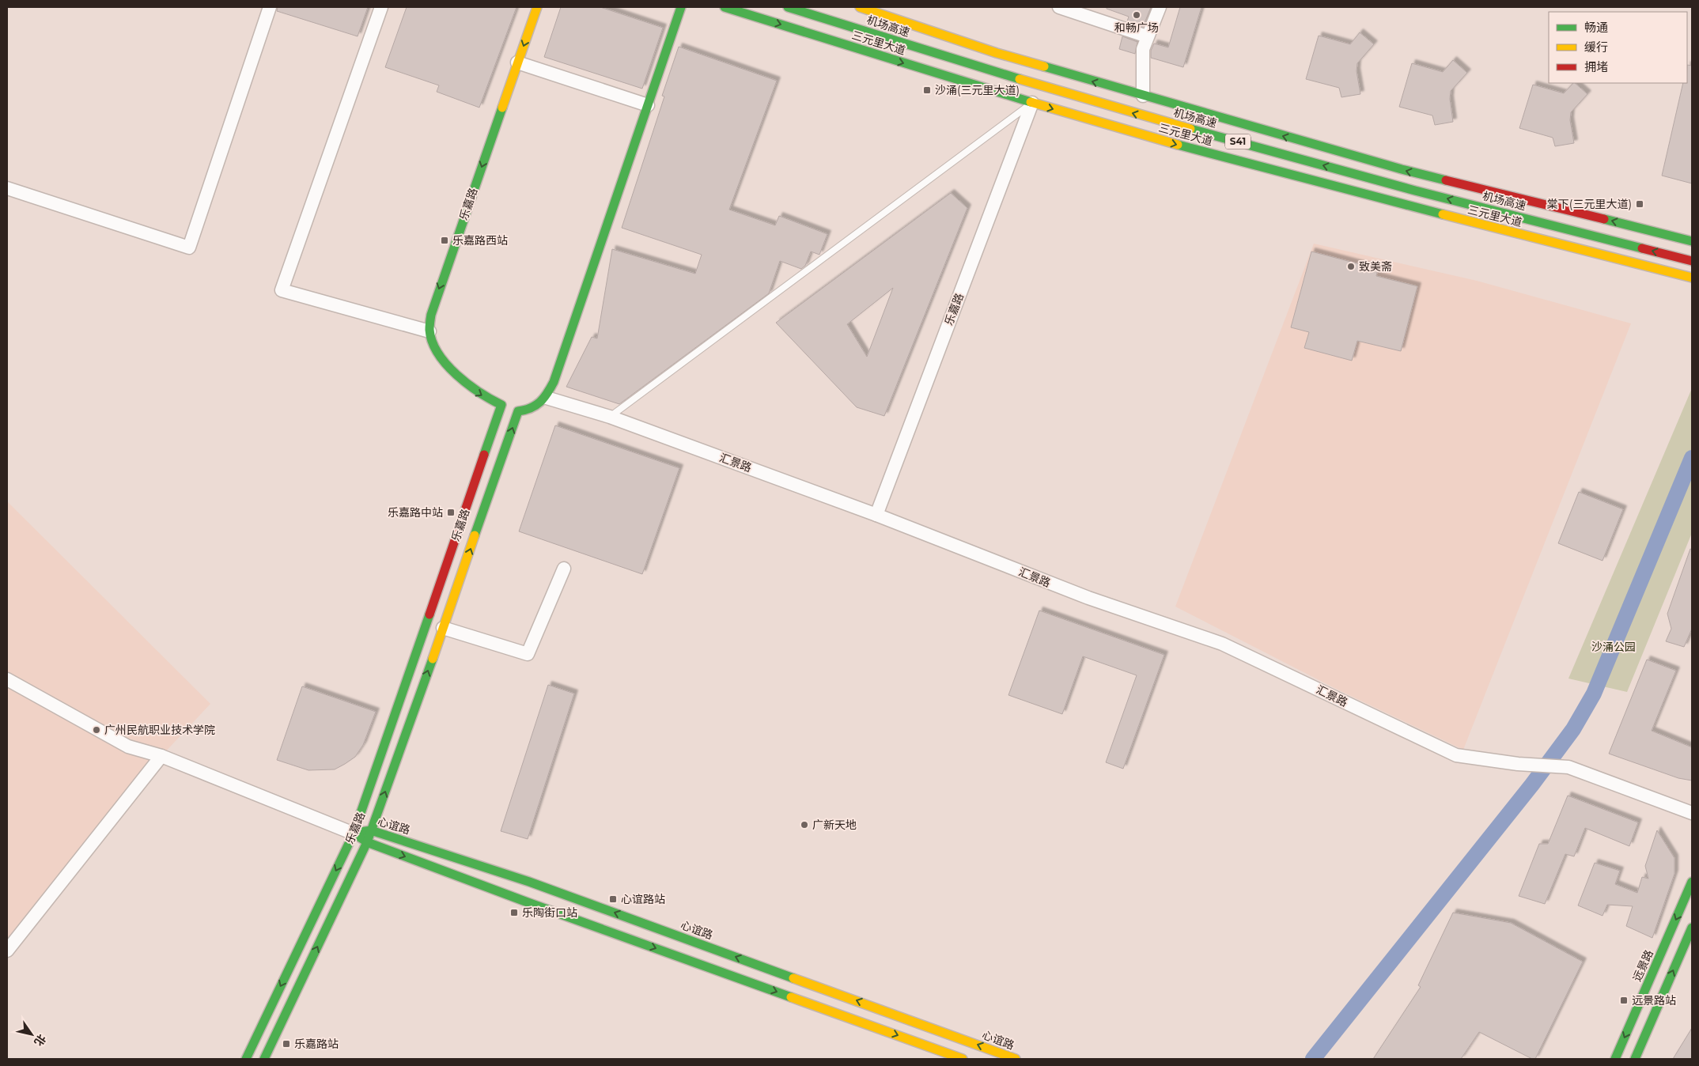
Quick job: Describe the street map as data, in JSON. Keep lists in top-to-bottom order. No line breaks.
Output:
{"streets":{"main road":["机场高速","三元里大道","S41","乐嘉路","心谊路","远景路"],"street":["汇景路"]},"crossings":[["三元里大道","乐嘉路"],["乐嘉路","汇景路"],["乐嘉路","心谊路"]],"one_way":["机场高速"],"parks":["沙涌公园"],"places":{"other":["和畅广场","致美斋","广州民航职业技术学院","广新天地"],"transit":["沙涌(三元里大道)","棠下(三元里大道)","乐嘉路西站","乐嘉路中站","心谊路站","乐陶街口站","远景路站","乐嘉路站"]},"legend":["畅通","缓行","拥堵"],"north":"bottom right"}
